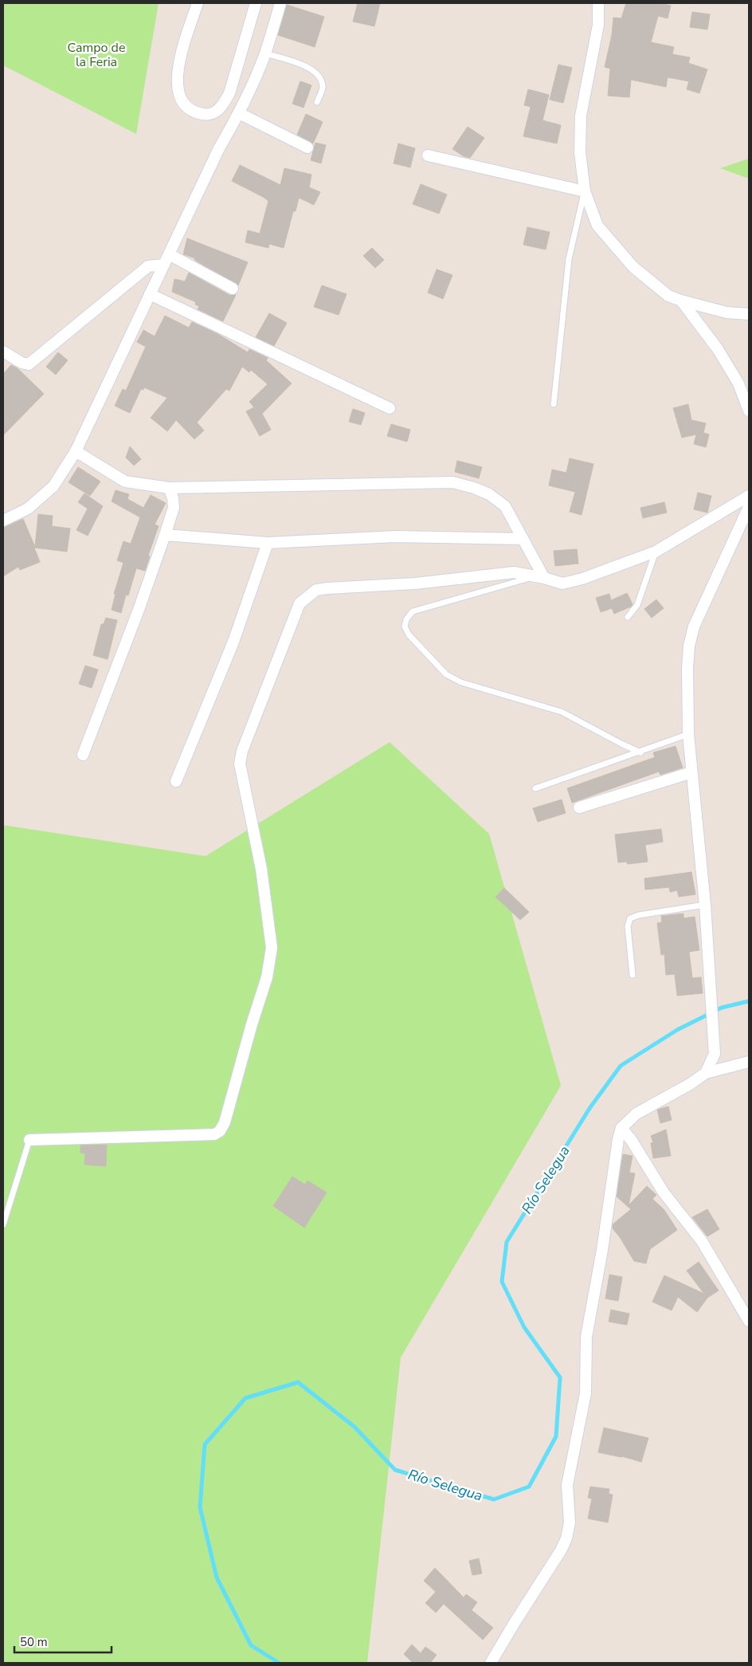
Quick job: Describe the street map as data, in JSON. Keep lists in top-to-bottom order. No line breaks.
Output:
{"water":["Río Selegua"],"parks":["Campo de la Feria"],"scale_bar":"50 m"}
